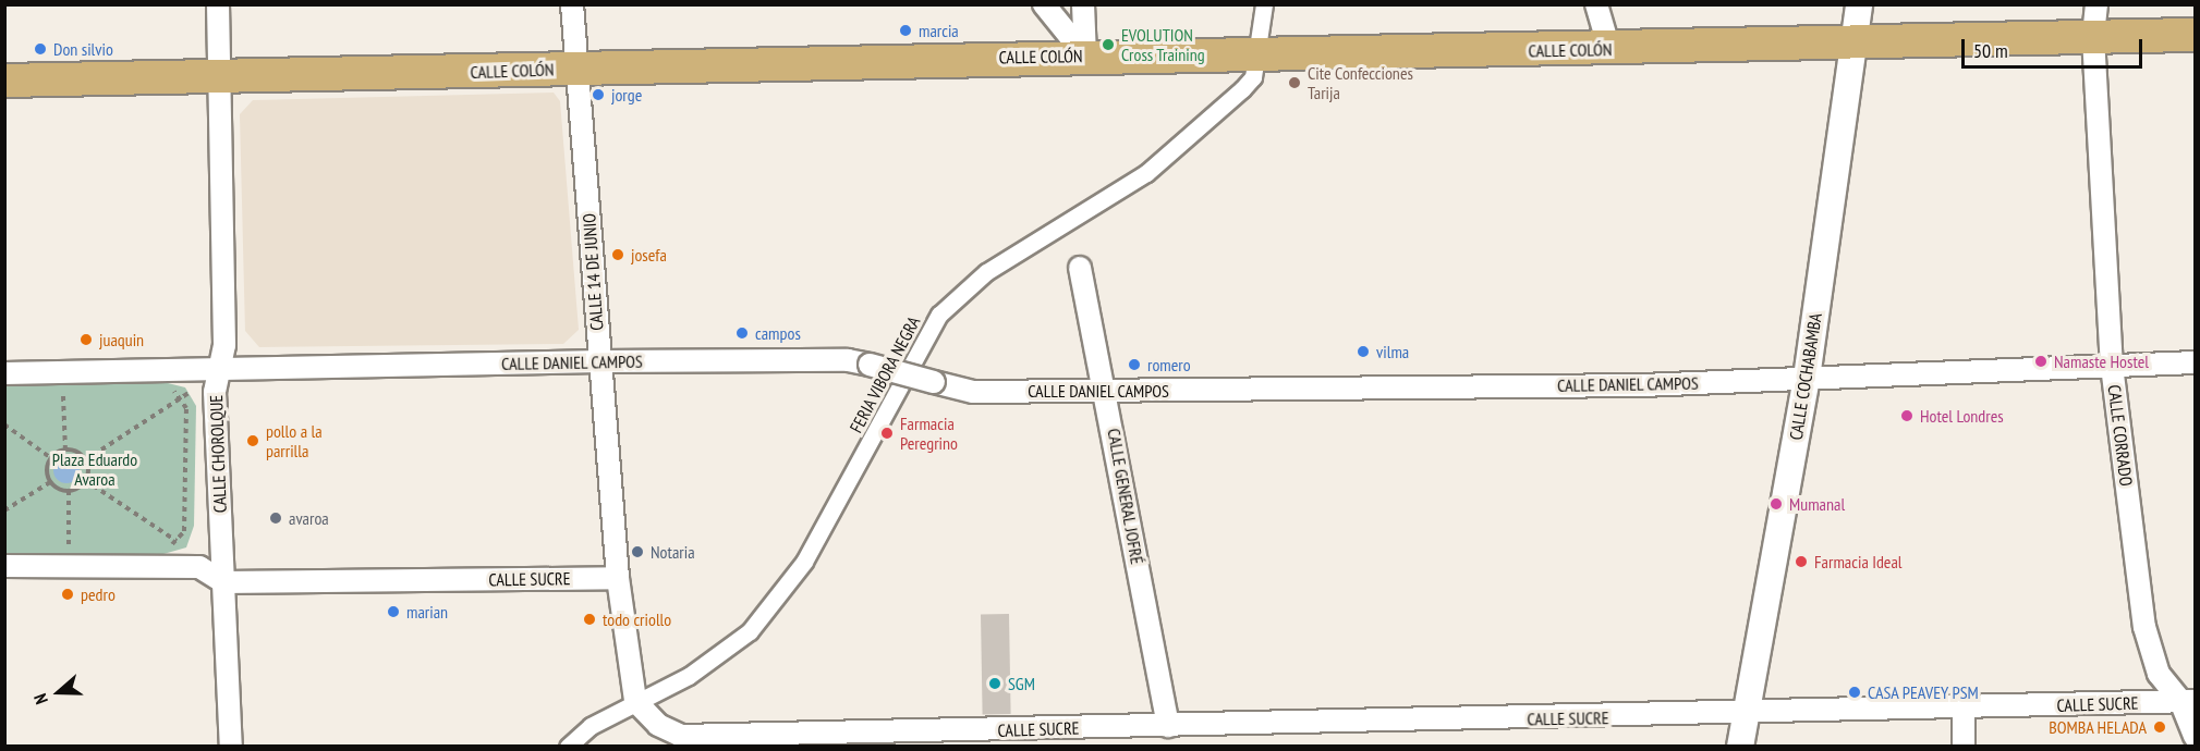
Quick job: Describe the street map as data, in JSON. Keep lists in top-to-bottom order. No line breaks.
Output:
{"streets":{"main road":["CALLE COLÓN"],"street":["CALLE 14 DE JUNIO","CALLE DANIEL CAMPOS","FERIA VIBORA NEGRA","CALLE COCHABAMBA","CALLE CORRADO","CALLE CHOROLQUE","CALLE GENERAL JOFRÉ","CALLE SUCRE"]},"crossings":[["CALLE COLÓN","CALLE 14 DE JUNIO"],["CALLE COLÓN","FERIA VIBORA NEGRA"],["CALLE COLÓN","CALLE COCHABAMBA"],["CALLE COLÓN","CALLE CORRADO"],["CALLE COLÓN","CALLE CHOROLQUE"],["CALLE 14 DE JUNIO","CALLE DANIEL CAMPOS"],["CALLE 14 DE JUNIO","CALLE SUCRE"],["CALLE DANIEL CAMPOS","CALLE COCHABAMBA"],["CALLE DANIEL CAMPOS","CALLE CORRADO"],["CALLE DANIEL CAMPOS","CALLE CHOROLQUE"],["CALLE DANIEL CAMPOS","CALLE GENERAL JOFRÉ"],["FERIA VIBORA NEGRA","CALLE SUCRE"],["CALLE COCHABAMBA","CALLE SUCRE"],["CALLE CORRADO","CALLE SUCRE"],["CALLE CHOROLQUE","CALLE SUCRE"],["CALLE GENERAL JOFRÉ","CALLE SUCRE"]],"parks":["Plaza Eduardo Avaroa"],"places":["marcia","EVOLUTION Cross Training","Don silvio","Cite Confecciones Tarija","jorge","josefa","campos","juaquin","vilma","Namaste Hostel","romero","Hotel Londres","Farmacia Peregrino","pollo a la parrilla","Mumanal","avaroa","Notaria","Farmacia Ideal","pedro","marian","todo criollo","SGM","CASA PEAVEY PSM","BOMBA HELADA"],"scale_bar":"50 m","north":"left"}
